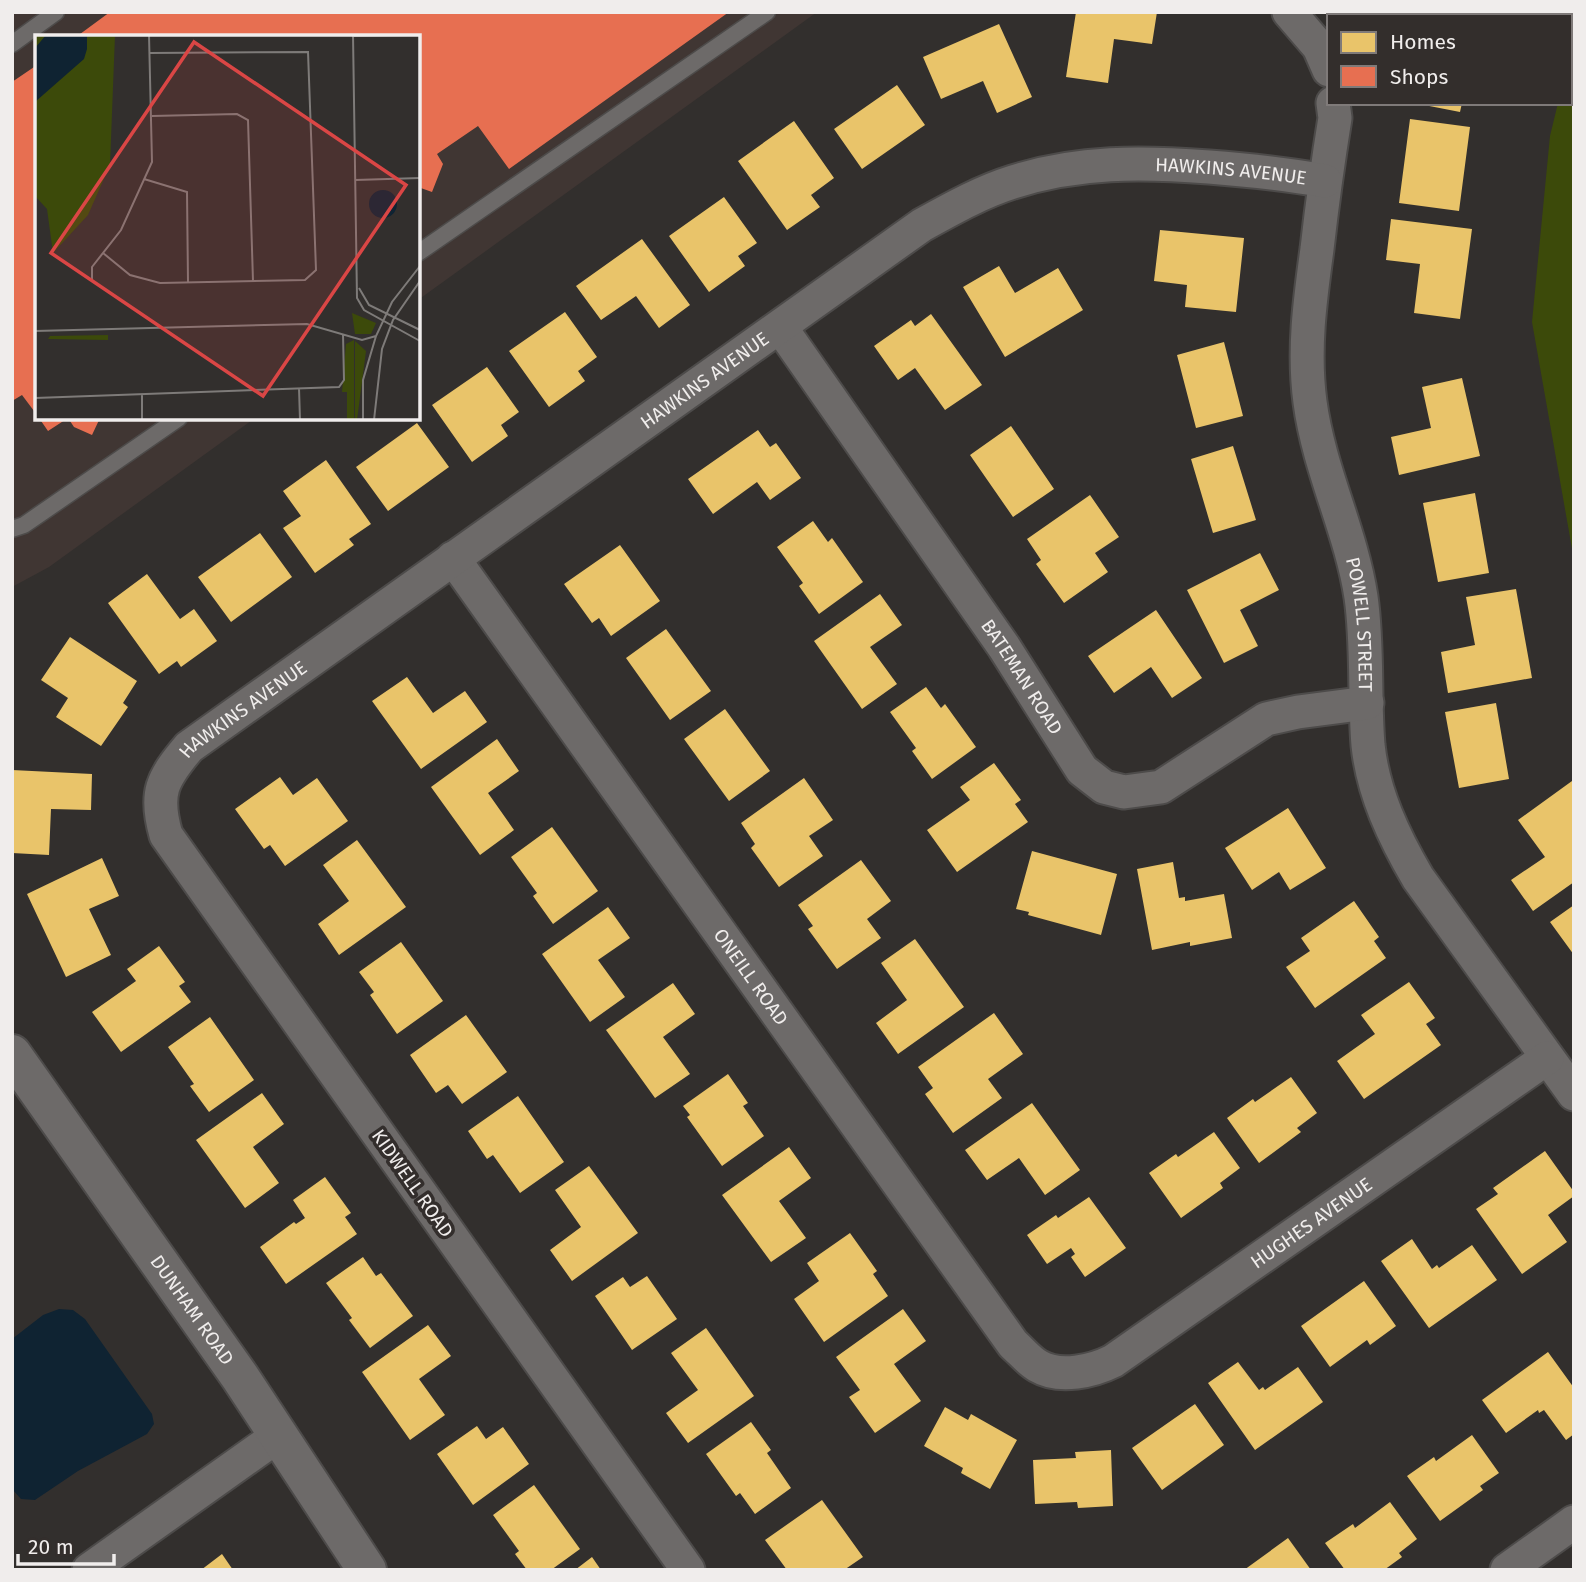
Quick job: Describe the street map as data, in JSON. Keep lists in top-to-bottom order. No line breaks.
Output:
{"streets":{"street":["HAWKINS AVENUE","POWELL STREET","BATEMAN ROAD","ONEILL ROAD","KIDWELL ROAD","HUGHES AVENUE","DUNHAM ROAD"]},"crossings":[["HAWKINS AVENUE","POWELL STREET"],["HAWKINS AVENUE","BATEMAN ROAD"],["HAWKINS AVENUE","ONEILL ROAD"],["HAWKINS AVENUE","KIDWELL ROAD"],["POWELL STREET","BATEMAN ROAD"],["POWELL STREET","HUGHES AVENUE"],["ONEILL ROAD","HUGHES AVENUE"]],"legend":["Homes","Shops"],"scale_bar":"20 m"}
